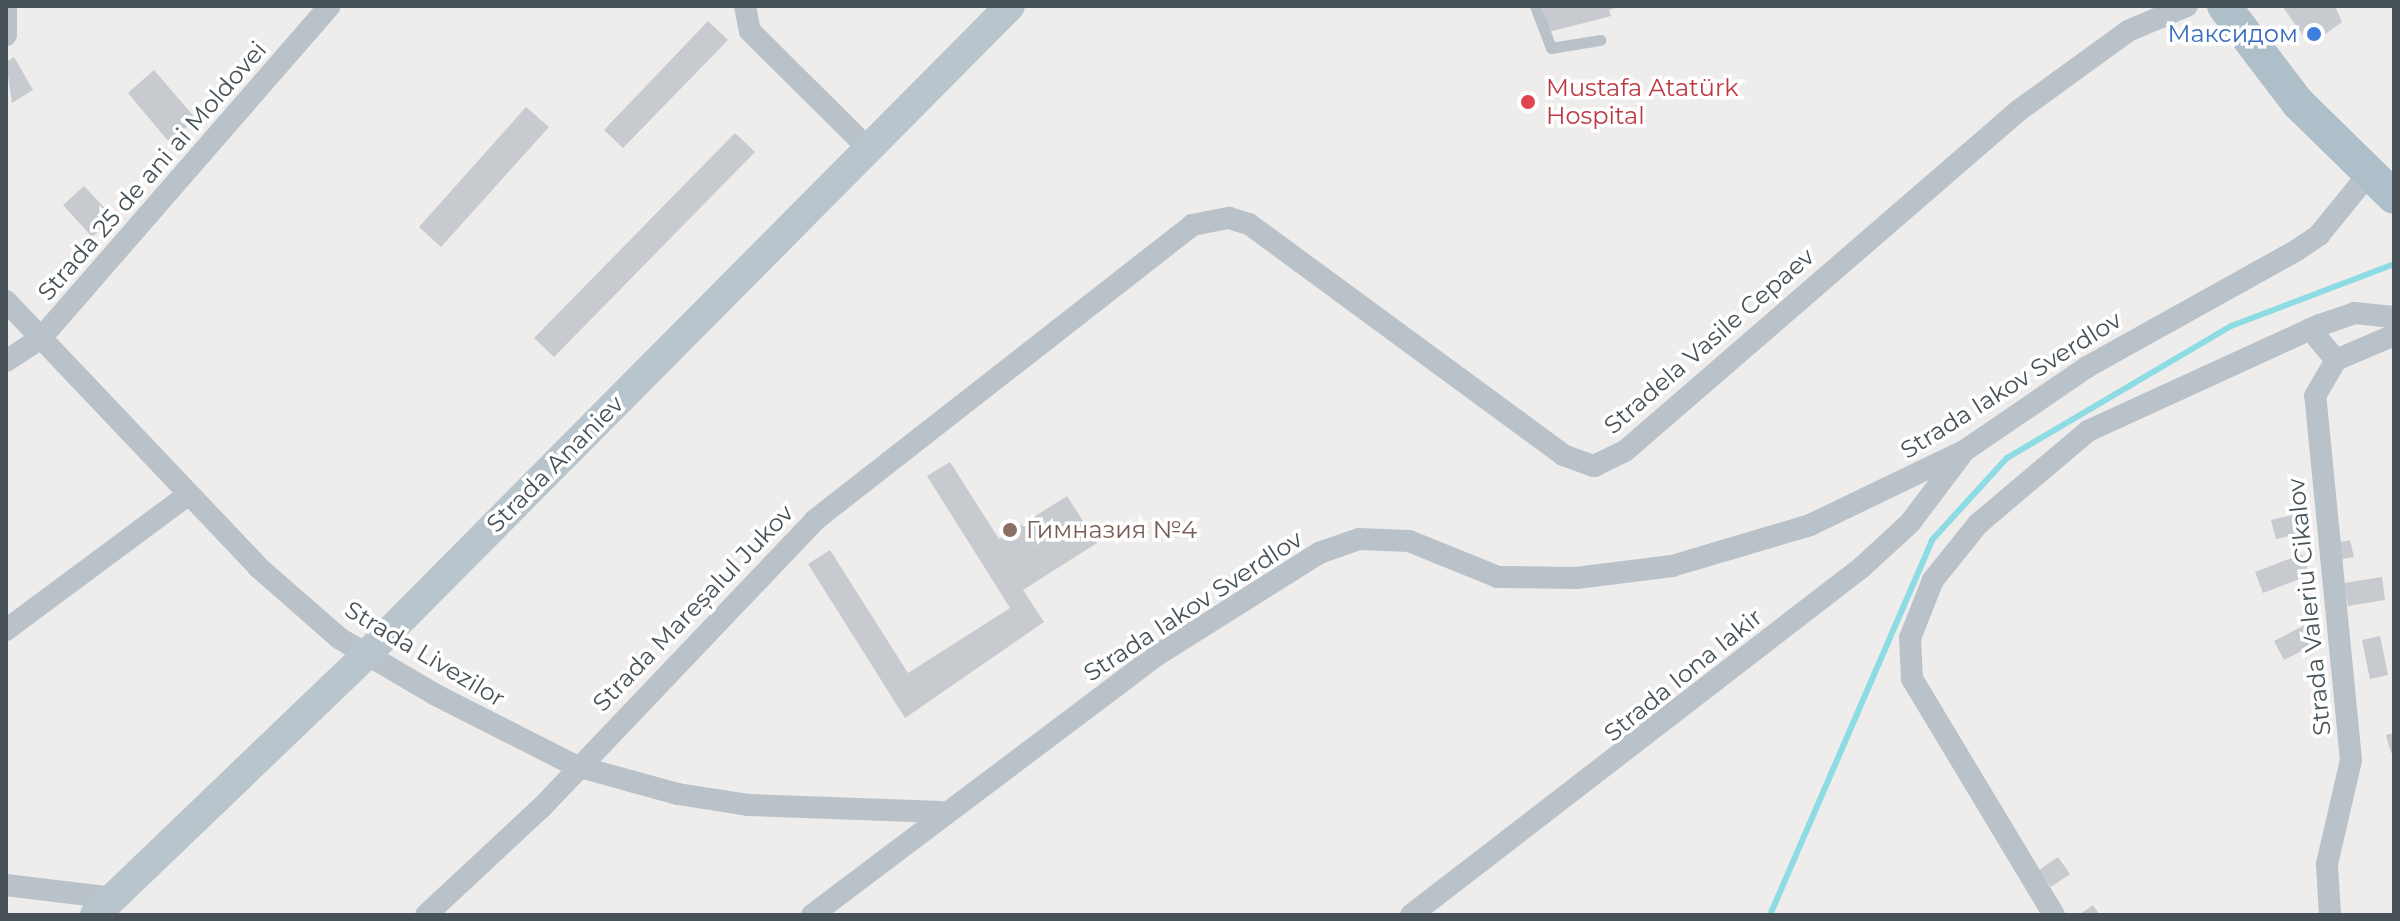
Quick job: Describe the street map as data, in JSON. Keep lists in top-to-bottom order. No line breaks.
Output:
{"streets":{"street":["Strada 25 de ani ai Moldovei","Stradela Vasile Cepaev","Strada Iakov Sverdlov","Strada Ananiev","Strada Valeriu Cikalov","Strada Mareșalul Jukov","Strada Livezilor","Strada Iona Iakir"]},"crossings":[["Strada 25 de ani ai Moldovei","Strada Livezilor"],["Stradela Vasile Cepaev","Strada Mareșalul Jukov"],["Strada Iakov Sverdlov","Strada Livezilor"],["Strada Iakov Sverdlov","Strada Iona Iakir"],["Strada Ananiev","Strada Livezilor"],["Strada Mareșalul Jukov","Strada Livezilor"]],"places":["Максидом","Mustafa Atatürk Hospital","Гимназия №4"]}
